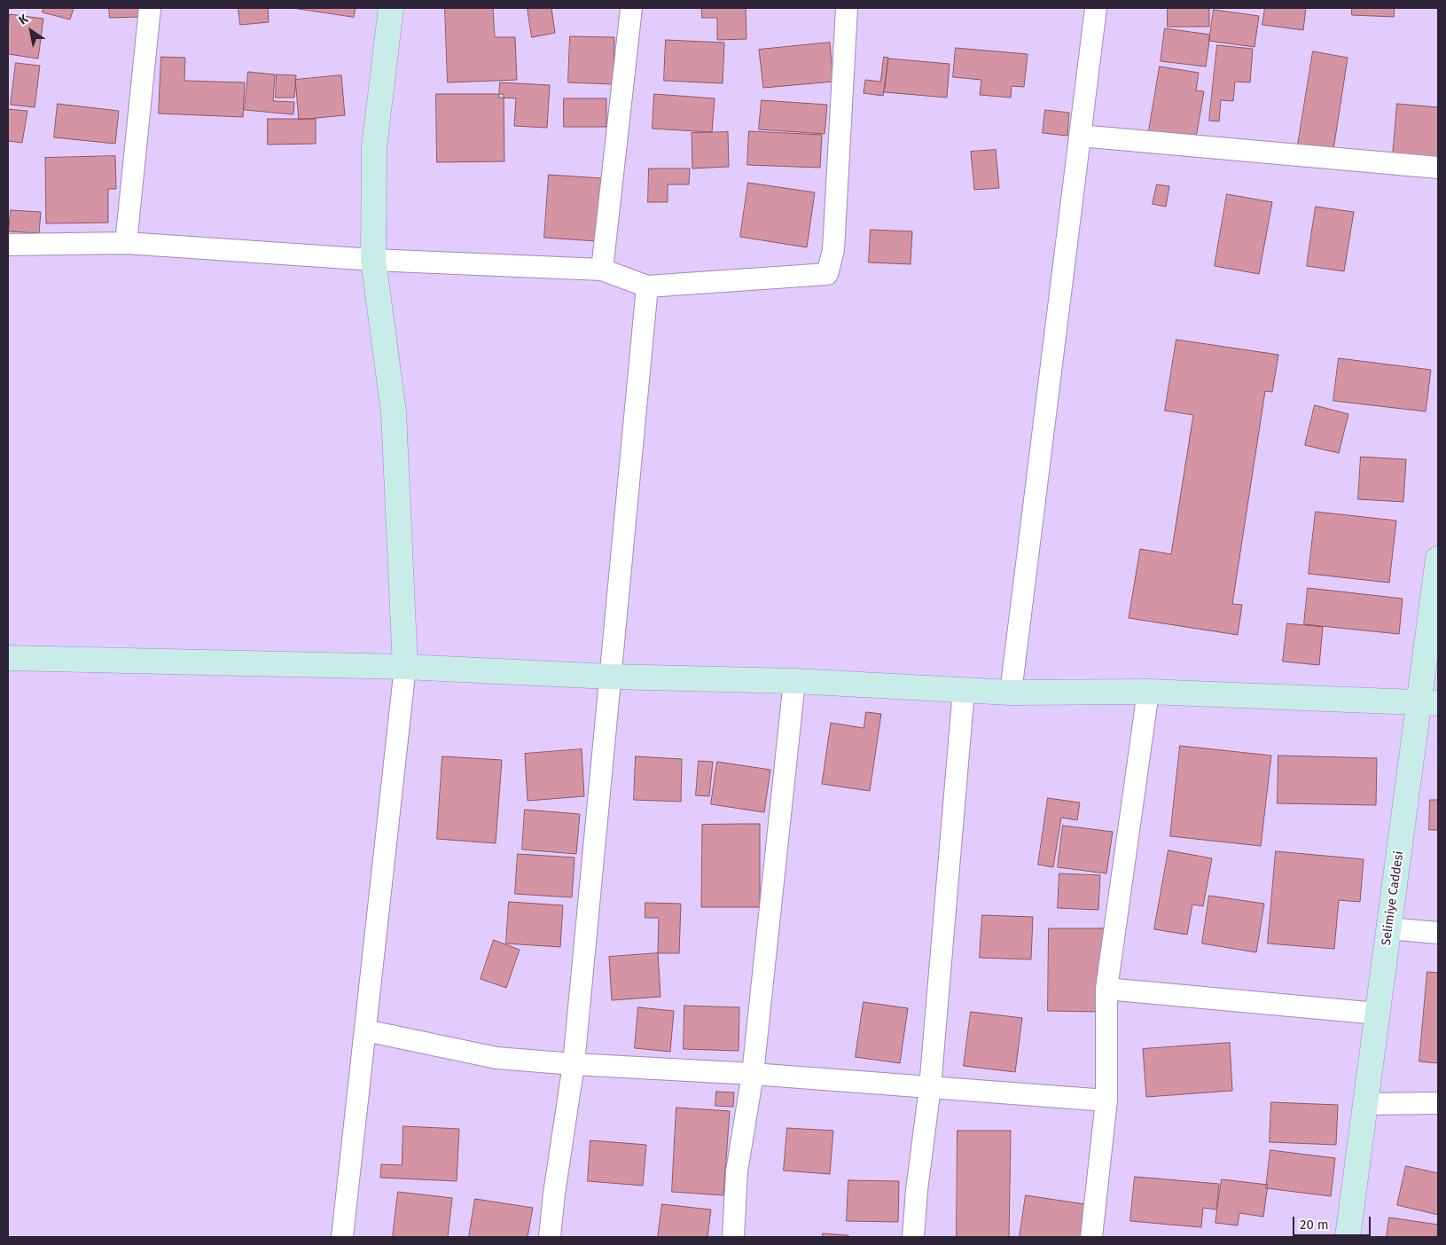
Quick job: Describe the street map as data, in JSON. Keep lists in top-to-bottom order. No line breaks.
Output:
{"streets":{"street":["Selimiye Caddesi"]},"scale_bar":"20 m","north":"top left"}
